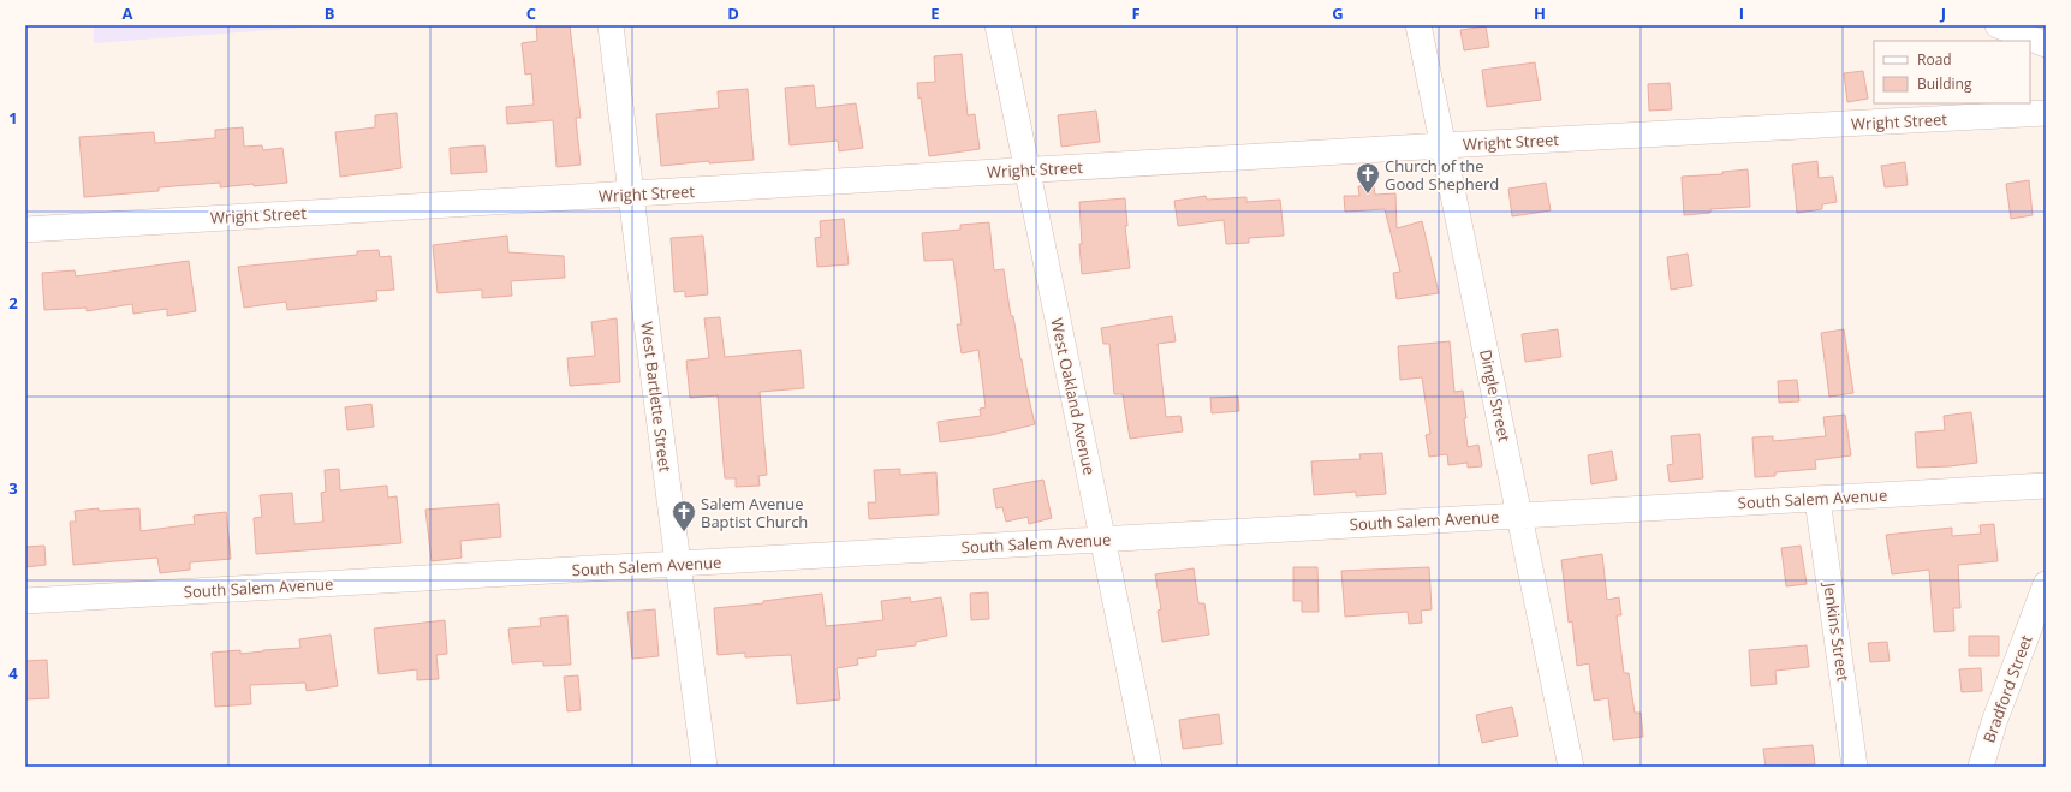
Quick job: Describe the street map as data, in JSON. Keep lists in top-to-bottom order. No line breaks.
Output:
{"streets":{"street":["Wright Street","Dingle Street","West Bartlette Street","West Oakland Avenue","South Salem Avenue","Jenkins Street","Bradford Street"]},"crossings":[["Wright Street","Dingle Street"],["Wright Street","West Bartlette Street"],["Wright Street","West Oakland Avenue"],["Dingle Street","South Salem Avenue"],["West Bartlette Street","South Salem Avenue"],["West Oakland Avenue","South Salem Avenue"],["South Salem Avenue","Jenkins Street"]],"places":{"church":["Church of the Good Shepherd","Salem Avenue Baptist Church"]},"legend":["Road","Building"],"grid":{"columns":["A","B","C","D","E","F","G","H","I","J"],"rows":["1","2","3","4"]}}
